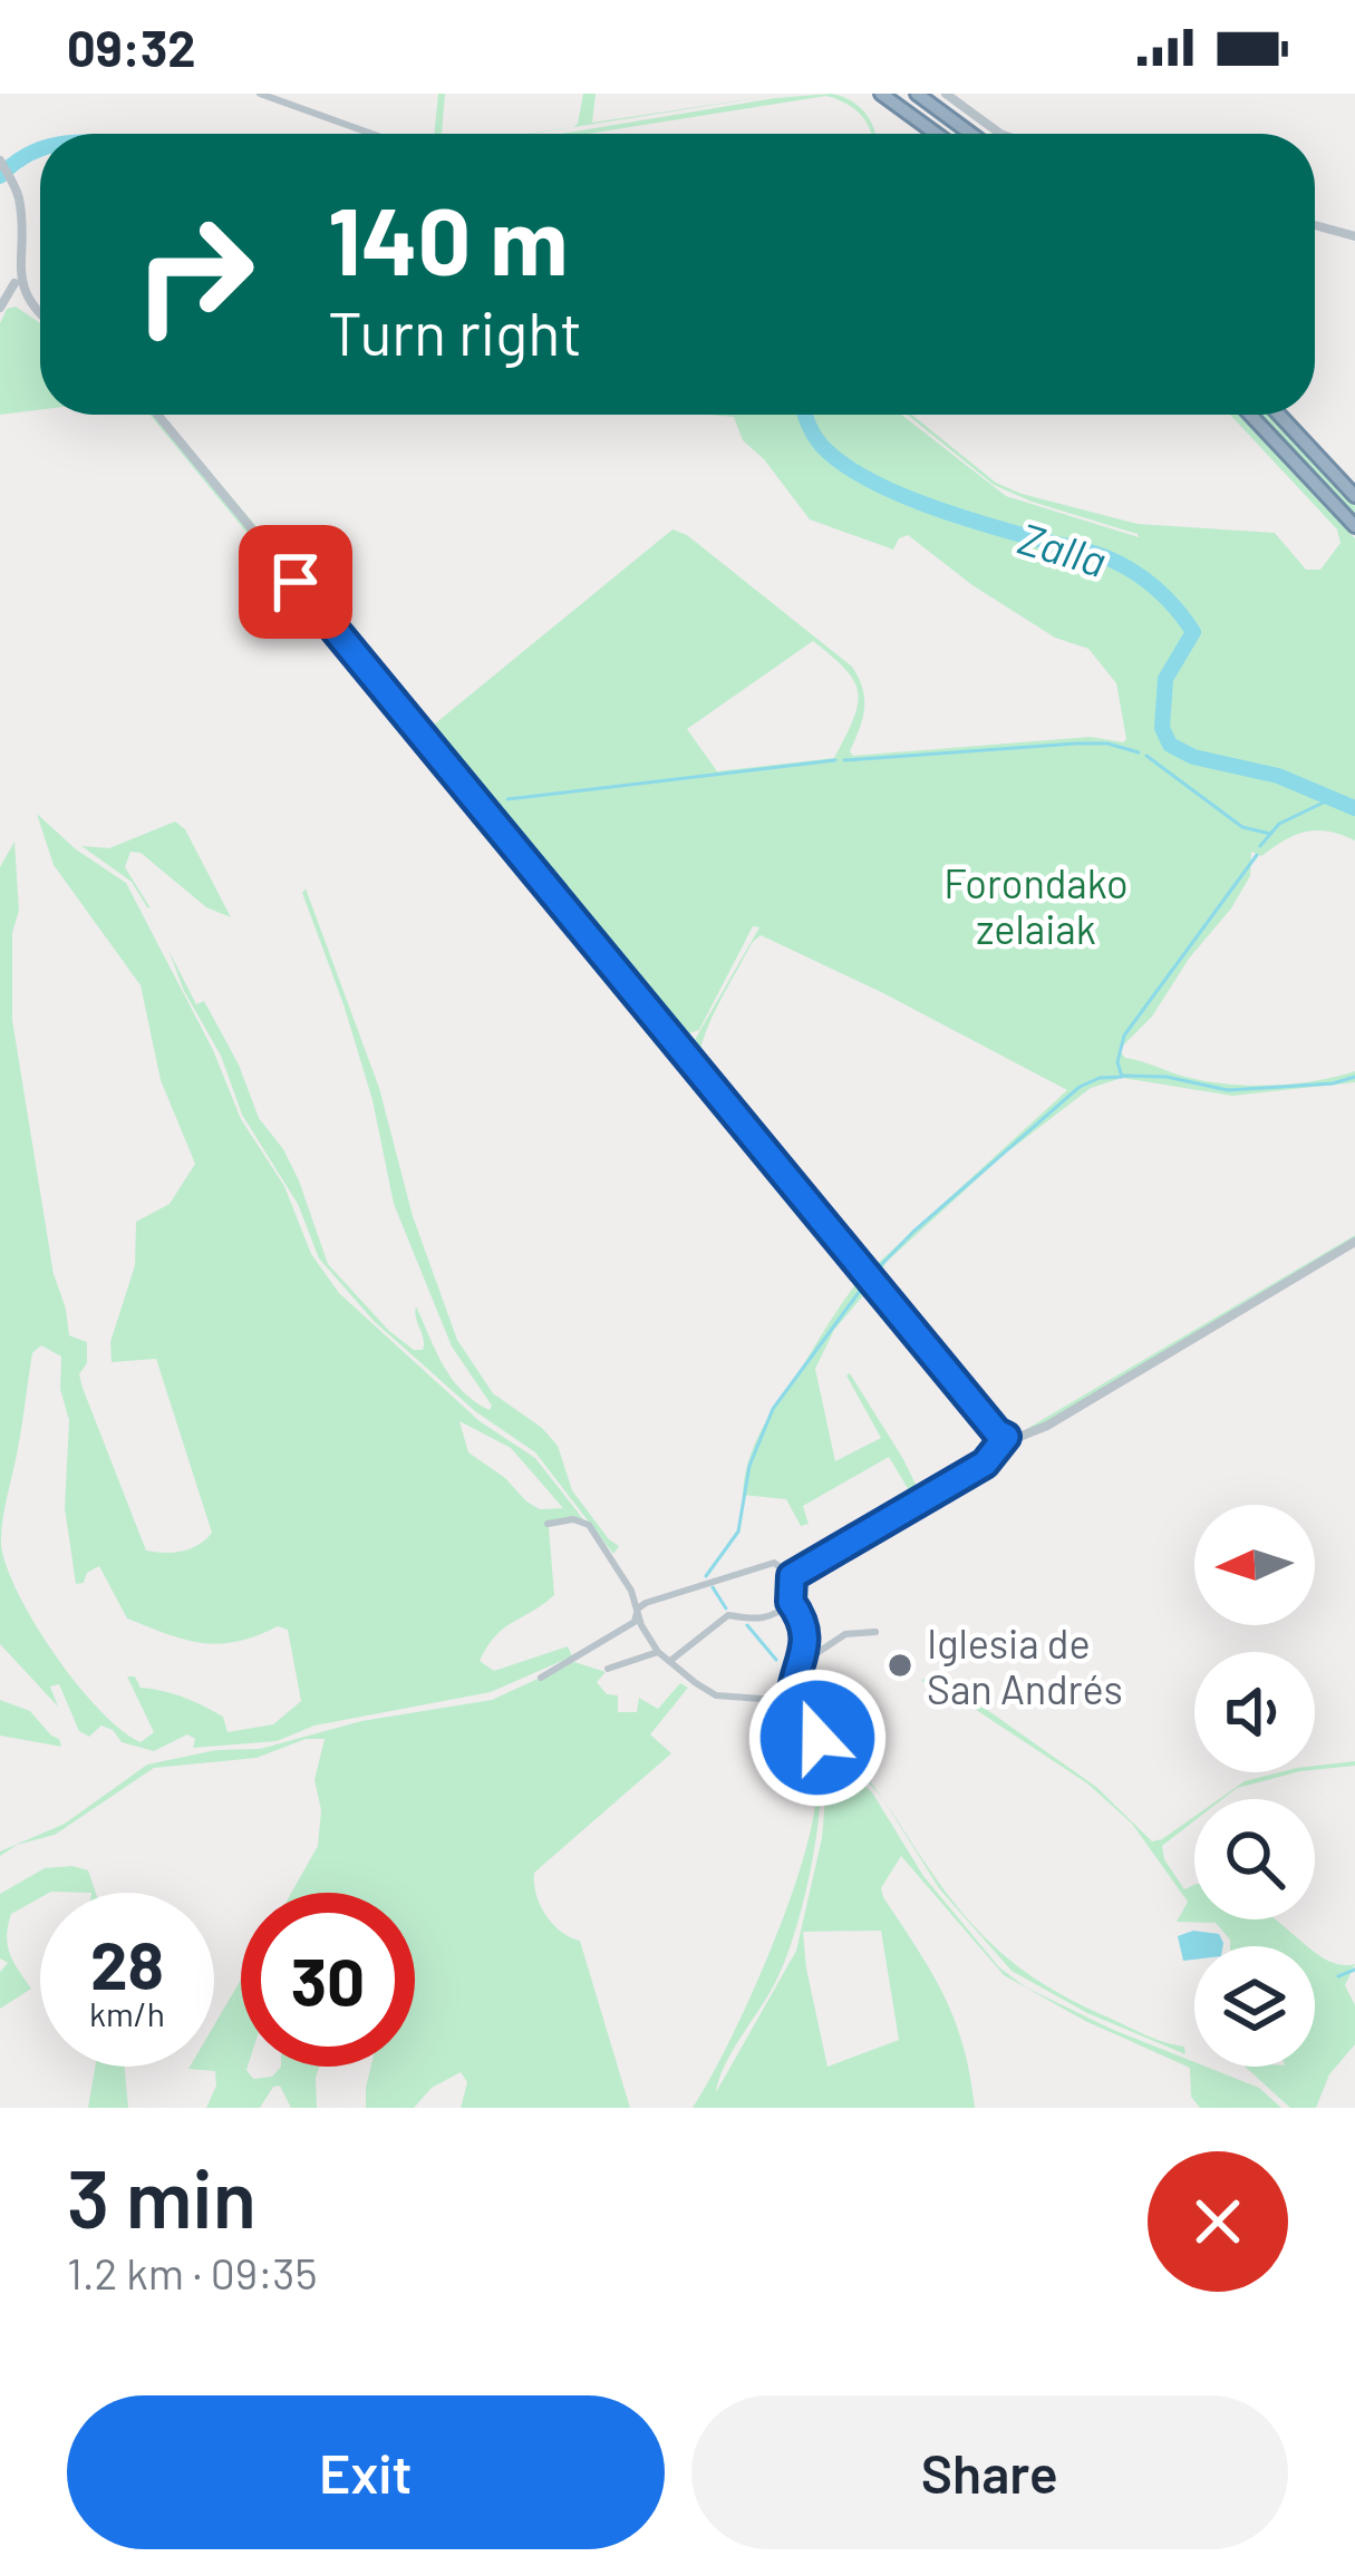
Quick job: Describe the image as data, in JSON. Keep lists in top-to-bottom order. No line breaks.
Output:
{"water":["Zalla"],"parks":["Forondako zelaiak"],"places":["Iglesia de San Andrés"],"north":"left","page":{"status":"09:32","turn":["140 m","Turn right"],"speed":"28 km/h","limit":"30","heading":["3 min","1.2 km · 09:35"],"buttons":["Exit","Share"]}}
